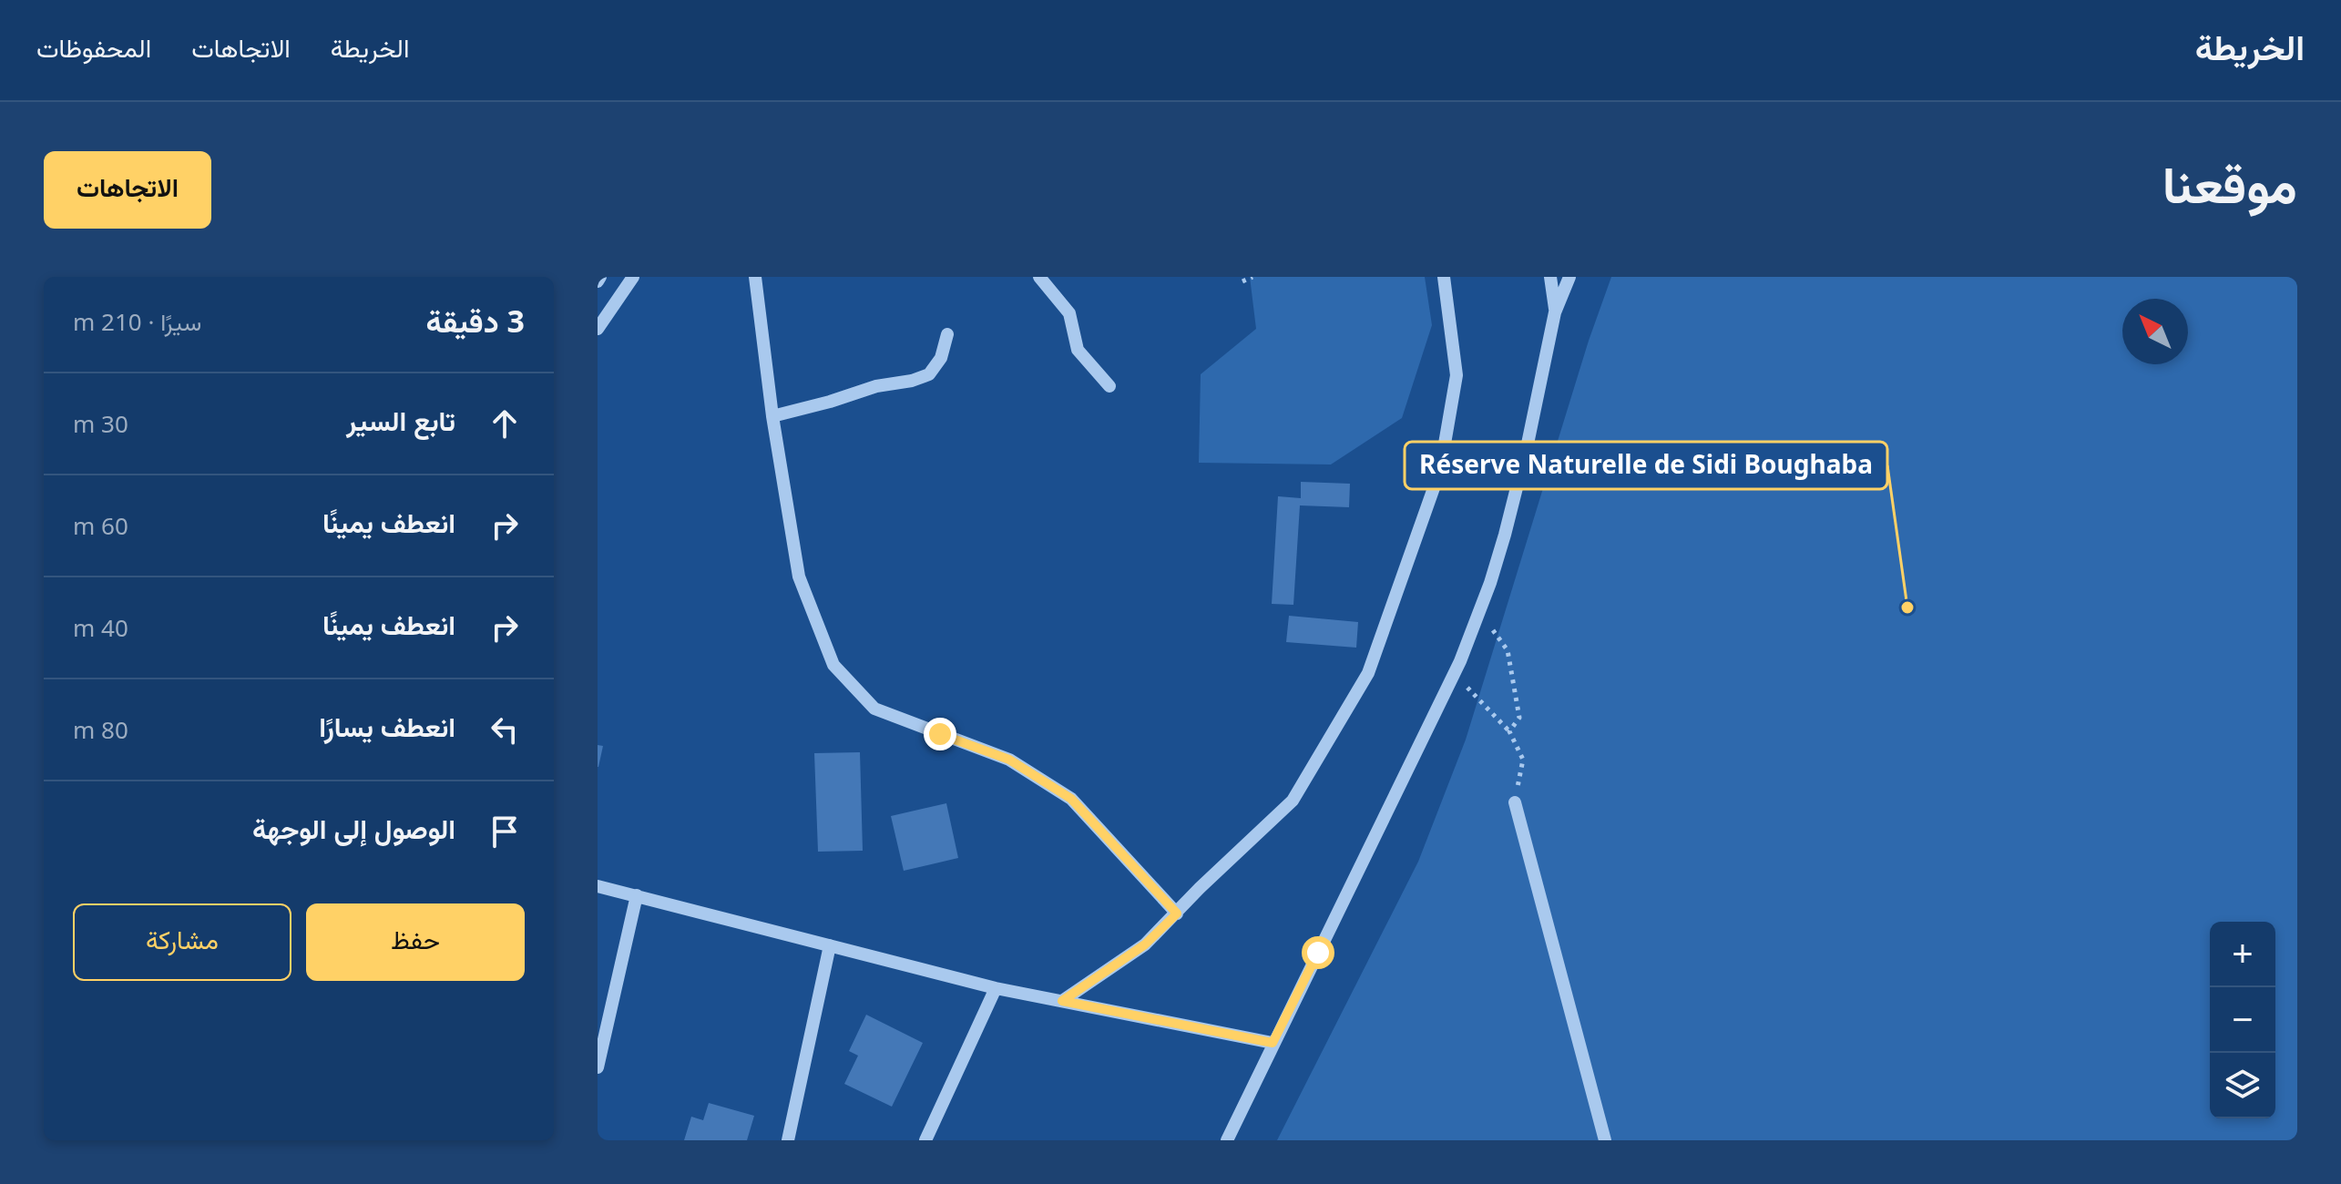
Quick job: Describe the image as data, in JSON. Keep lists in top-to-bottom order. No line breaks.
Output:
{"places":["Réserve Naturelle de Sidi Boughaba"],"north":"top left","page":{"header":"الخريطة","nav":["الخريطة","الاتجاهات","المحفوظات"],"title":"موقعنا","buttons":["الاتجاهات",["حفظ","مشاركة"]],"heading":["3 دقيقة","سيرًا · 210 m"],"list":[["تابع السير","30 m"],["انعطف يمينًا","60 m"],["انعطف يمينًا","40 m"],["انعطف يسارًا","80 m"],"الوصول إلى الوجهة"],"map_buttons":["+","−"]}}
